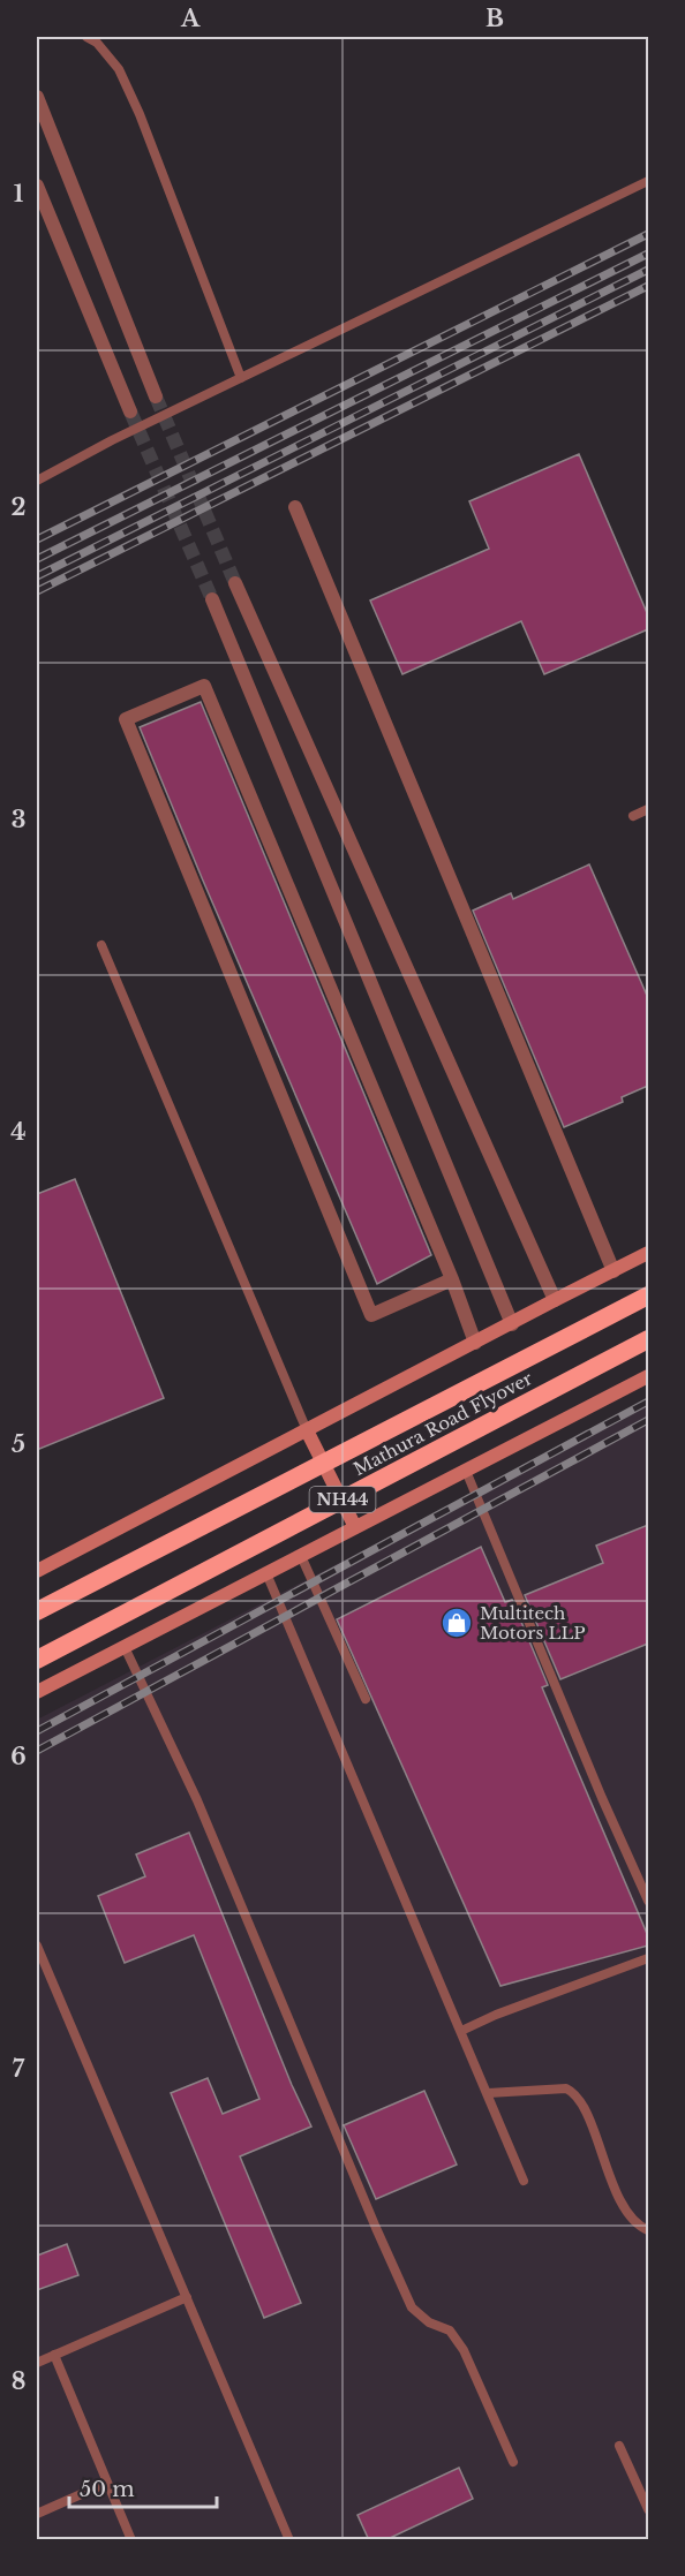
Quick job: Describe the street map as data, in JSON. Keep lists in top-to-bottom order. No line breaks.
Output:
{"streets":{"highway":["Mathura Road Flyover","NH44"]},"places":{"shop":["Multitech Motors LLP"]},"scale_bar":"50 m","grid":{"columns":["A","B"],"rows":["1","2","3","4","5","6","7","8"]}}
